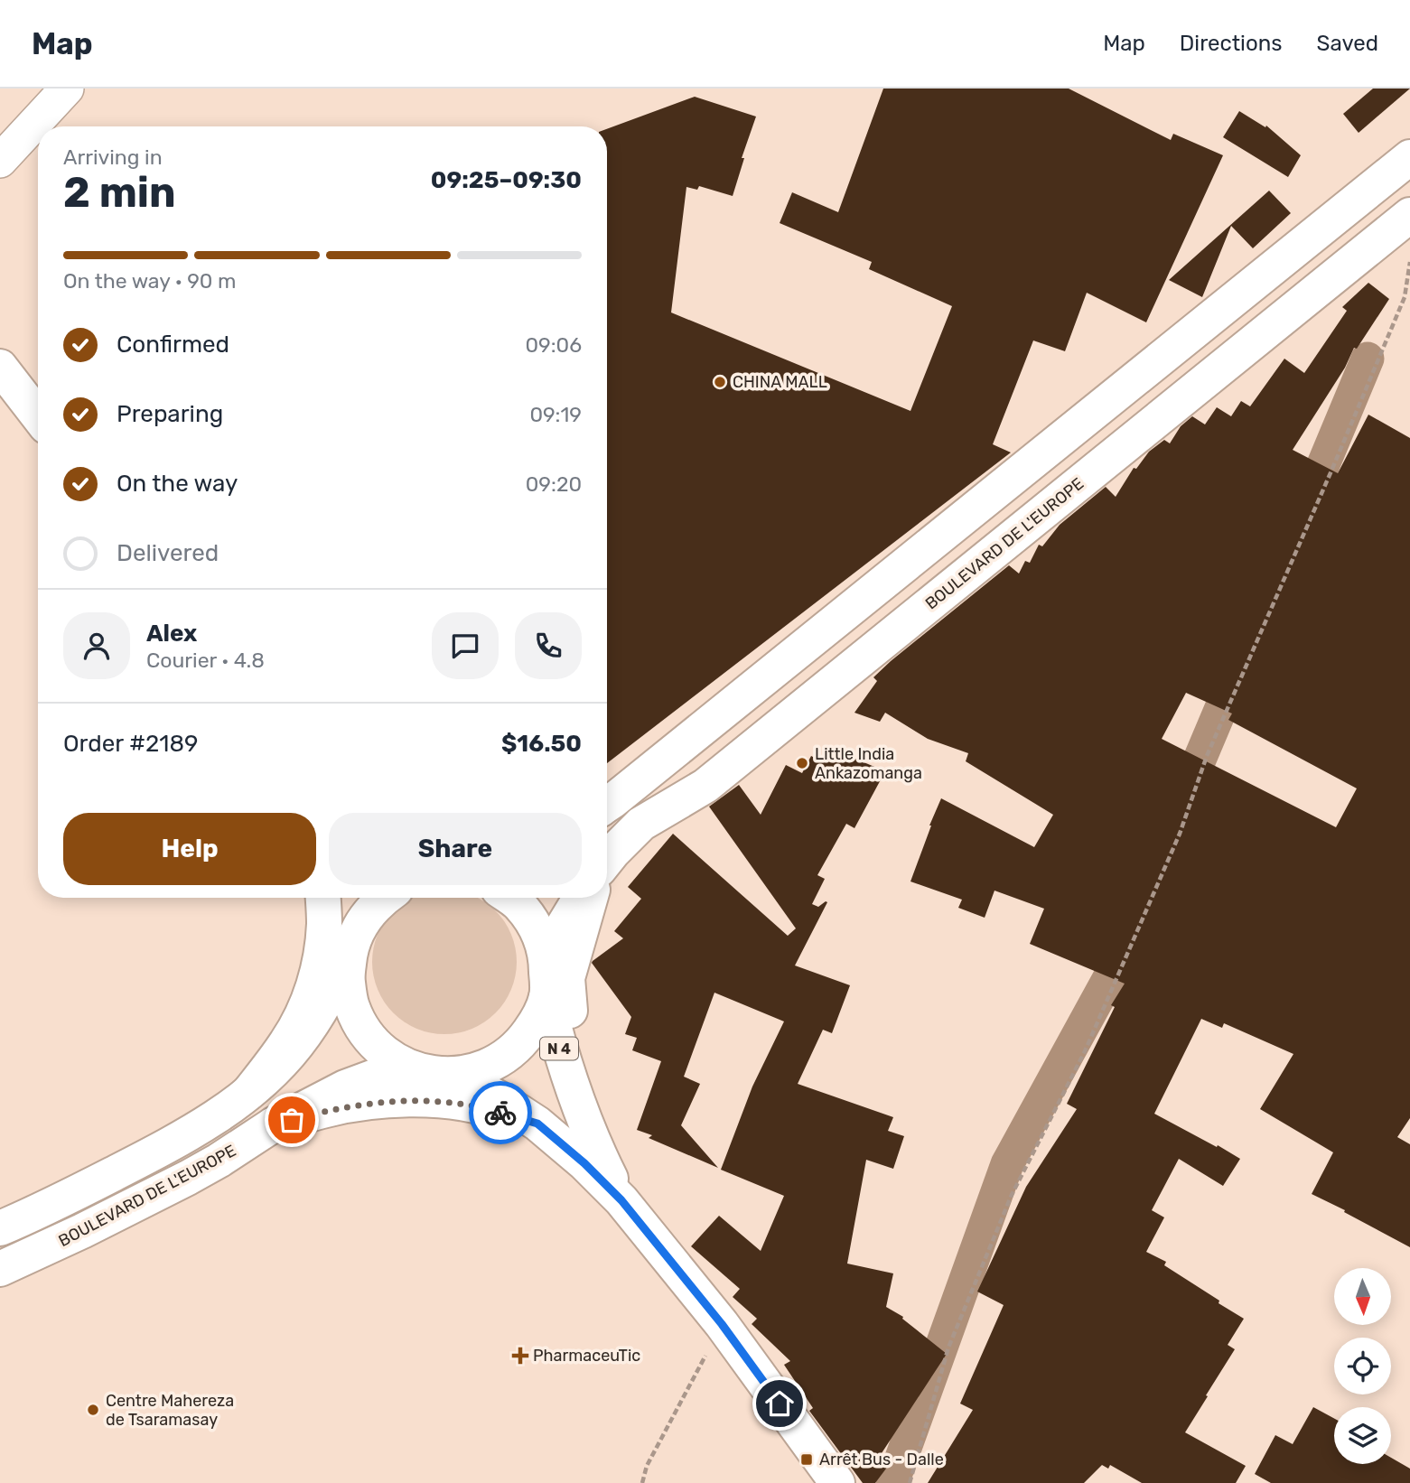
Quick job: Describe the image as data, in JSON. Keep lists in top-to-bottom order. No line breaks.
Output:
{"streets":{"main road":["BOULEVARD DE L'EUROPE","N 4"]},"crossings":[["BOULEVARD DE L'EUROPE","N 4"]],"places":{"other":["CHINA MALL","Little India Ankazomanga","Centre Mahereza de Tsaramasay"],"health":["PharmaceuTic"],"transit":["Arrêt Bus - Dalle"]},"north":"bottom","page":{"header":"Map","nav":["Map","Directions","Saved"],"heading":["2 min","Arriving in","09:25–09:30"],"panel":["Alex","Courier · 4.8","Order #2189","$16.50"],"bar":"On the way · 90 m","list":[["Confirmed","09:06"],["Preparing","09:19"],["On the way","09:20"],"Delivered"],"buttons":["Help","Share"]}}
